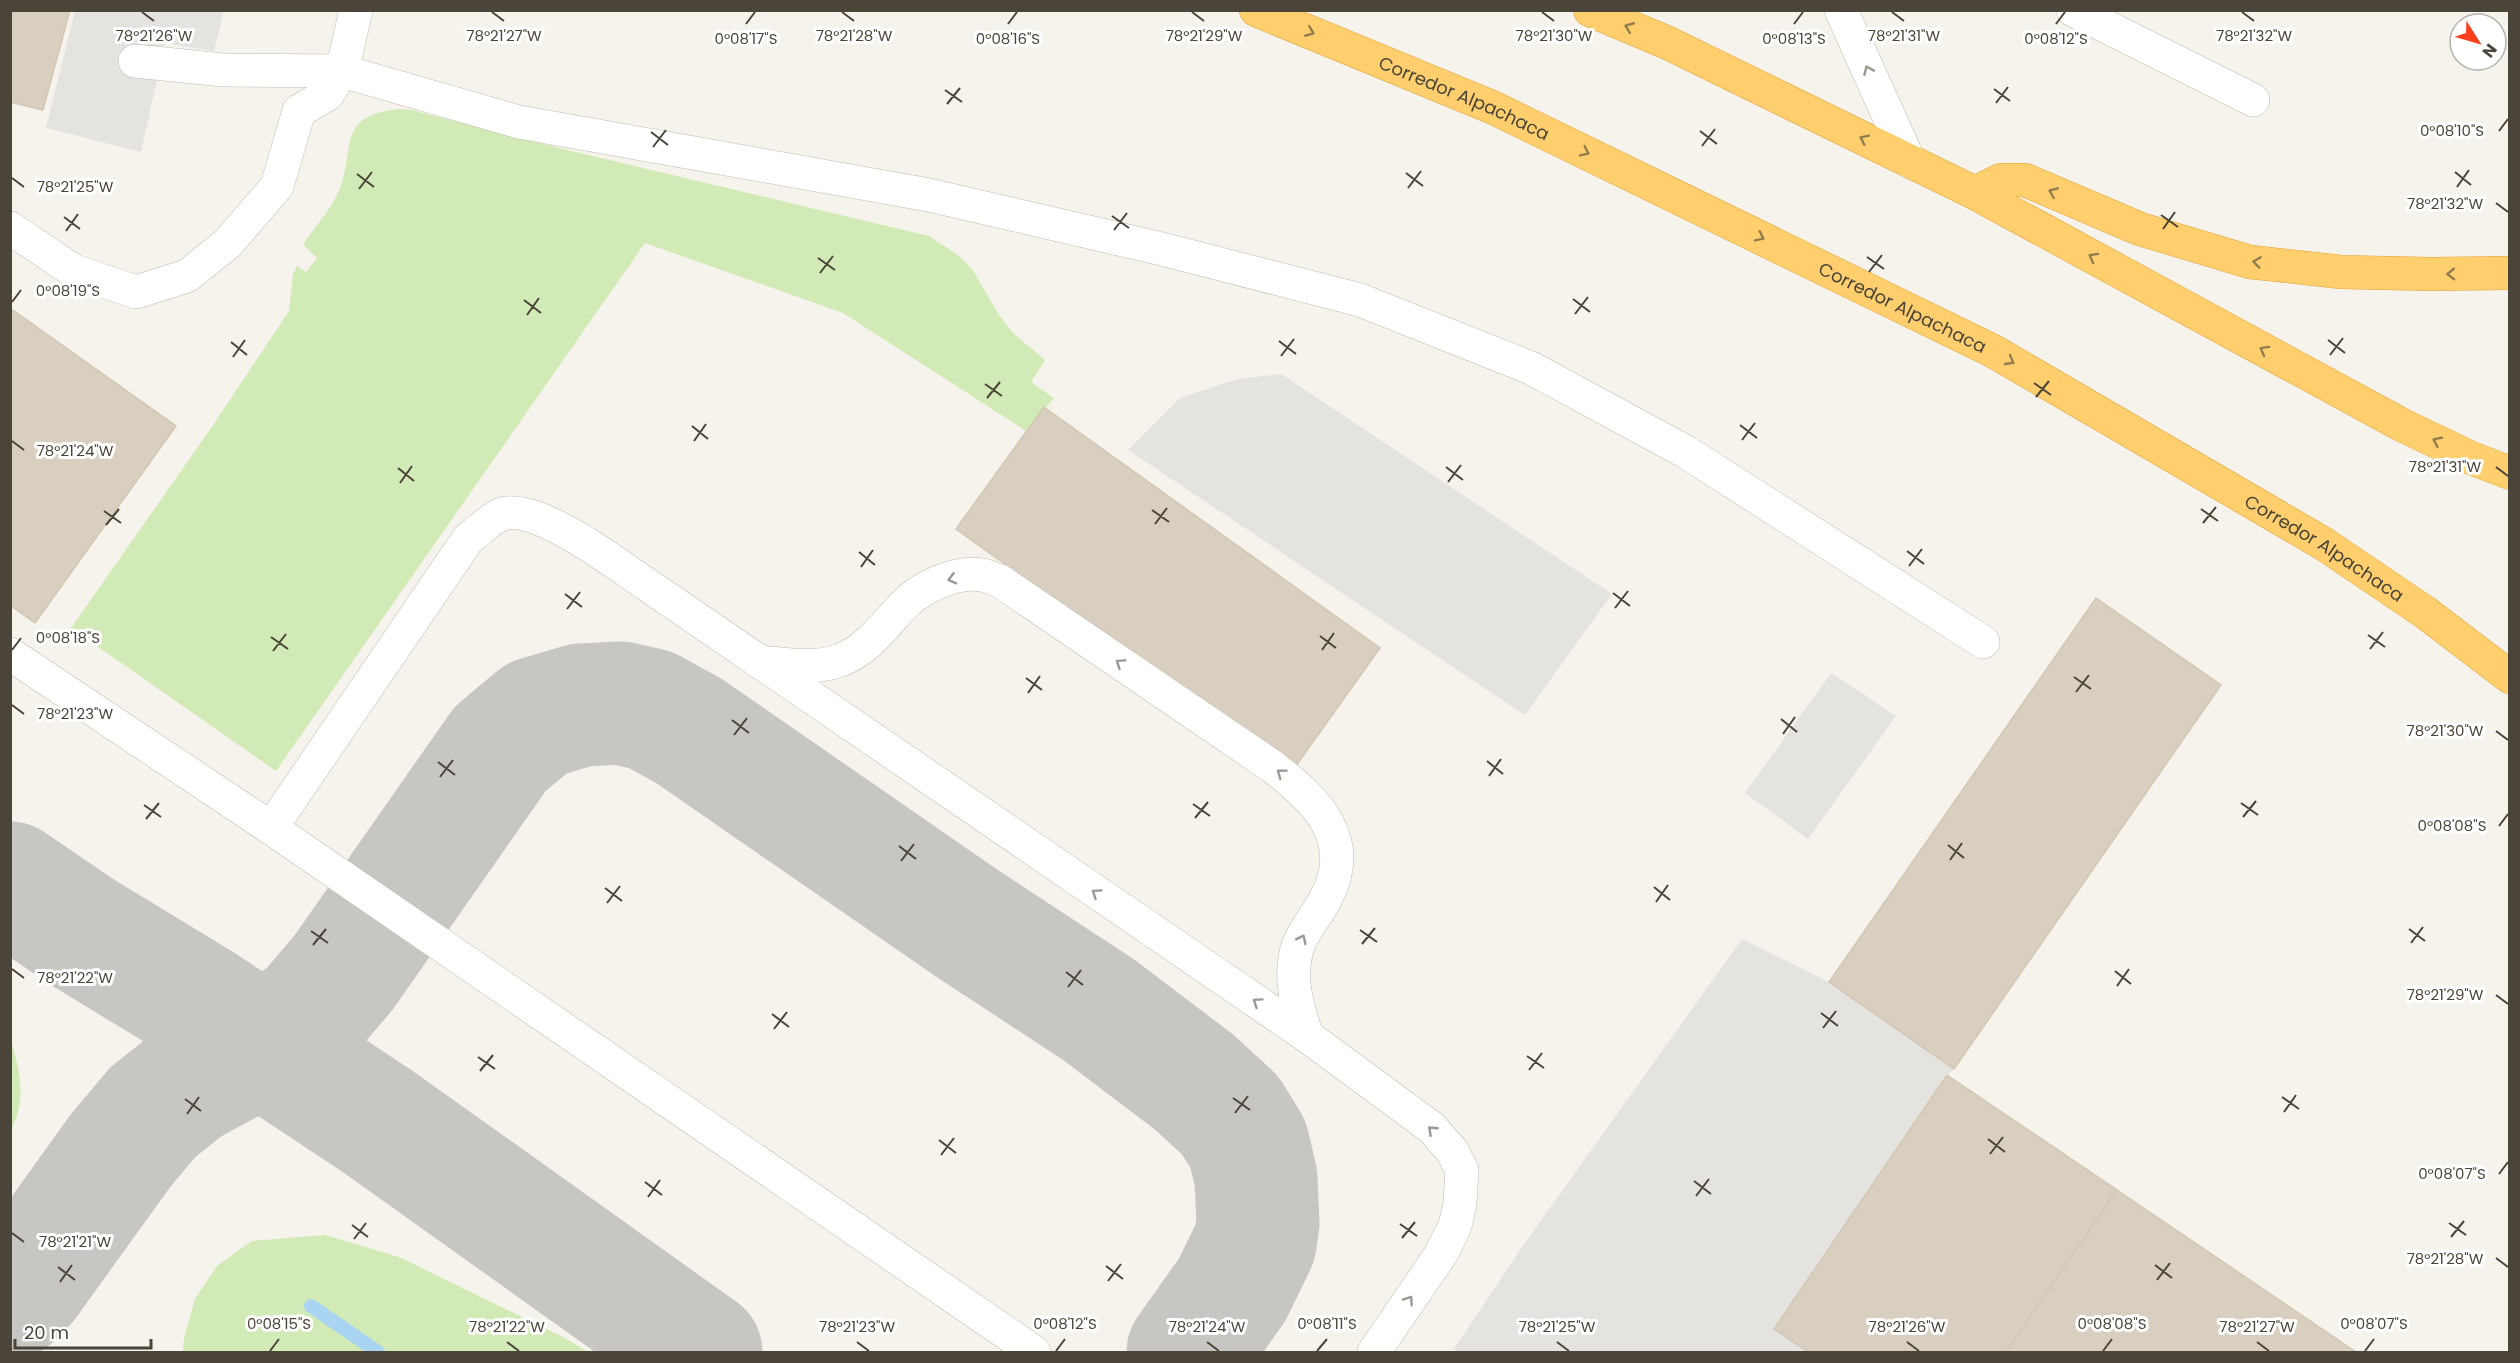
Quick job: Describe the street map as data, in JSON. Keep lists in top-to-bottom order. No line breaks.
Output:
{"streets":{"highway":["Corredor Alpachaca"]},"scale_bar":"20 m","north":"bottom right","coordinates":["78°21'26\"W","78°21'27\"W","78°21'28\"W","78°21'29\"W","78°21'30\"W","78°21'31\"W","78°21'32\"W","0°08'17\"S","0°08'16\"S","0°08'13\"S","0°08'12\"S","0°08'10\"S","78°21'25\"W","0°08'19\"S","78°21'24\"W","0°08'18\"S","78°21'23\"W","0°08'08\"S","78°21'22\"W","0°08'07\"S","78°21'21\"W","0°08'15\"S","0°08'11\"S"]}
